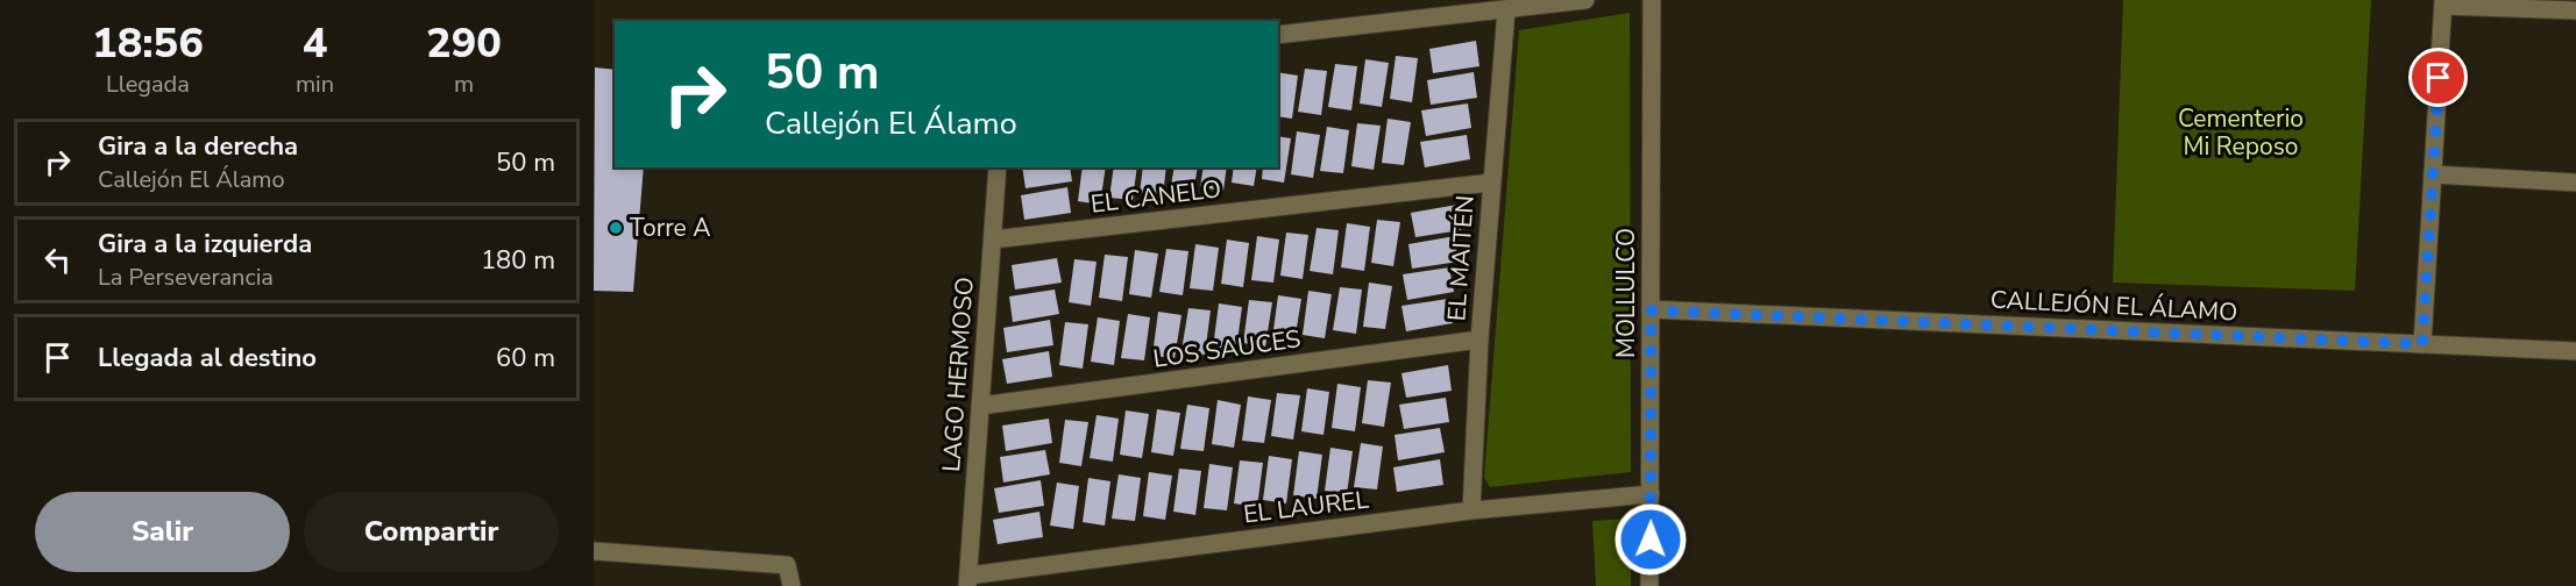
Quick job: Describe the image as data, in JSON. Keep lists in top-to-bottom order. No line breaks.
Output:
{"streets":{"street":["EL CANELO","EL MAITÉN","MOLLULCO","CALLEJÓN EL ÁLAMO","LOS SAUCES","LAGO HERMOSO","EL LAUREL"]},"crossings":[["EL CANELO","EL MAITÉN"],["EL CANELO","LAGO HERMOSO"],["EL MAITÉN","LOS SAUCES"],["EL MAITÉN","EL LAUREL"],["MOLLULCO","CALLEJÓN EL ÁLAMO"],["MOLLULCO","EL LAUREL"],["LOS SAUCES","LAGO HERMOSO"],["LAGO HERMOSO","EL LAUREL"]],"parks":["Cementerio Mi Reposo"],"places":["Torre A"],"page":{"eta":["18:56","Llegada","4","min","290","m"],"turn":["50 m","Callejón El Álamo"],"list":[{"name":"Gira a la derecha","note":"Callejón El Álamo","value":"50 m"},{"name":"Gira a la izquierda","note":"La Perseverancia","value":"180 m"},{"name":"Llegada al destino","value":"60 m"}],"buttons":["Salir","Compartir"]}}
